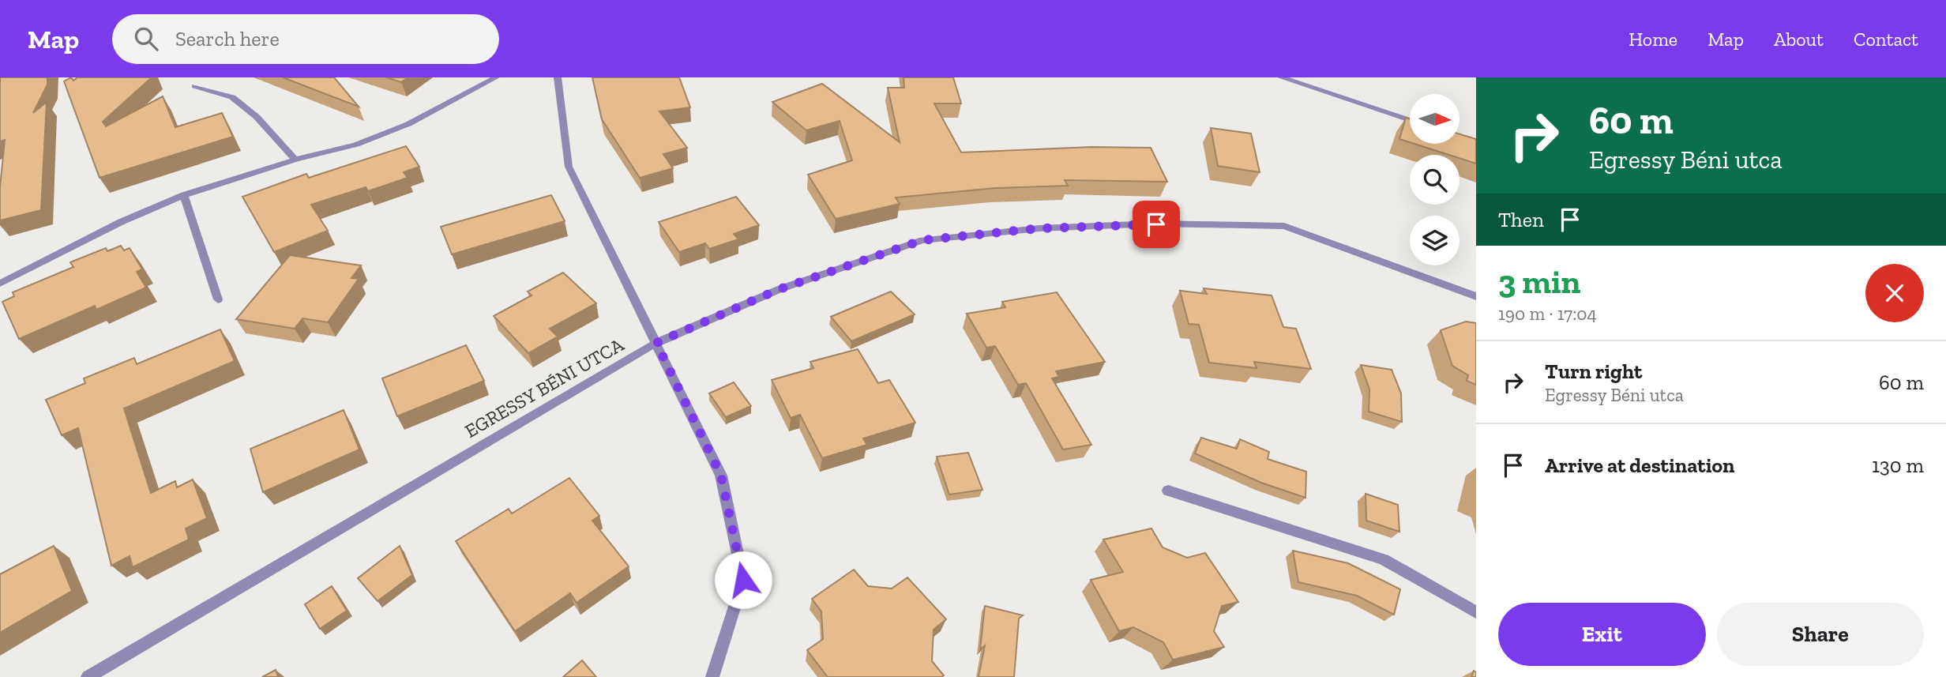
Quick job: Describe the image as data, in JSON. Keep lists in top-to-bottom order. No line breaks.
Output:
{"streets":{"street":["EGRESSY BÉNI UTCA"]},"north":"right","page":{"header":"Map","search":"Search here","nav":["Home","Map","About","Contact"],"turn":["60 m","Egressy Béni utca"],"then":"Then","heading":["3 min","190 m · 17:04"],"list":[{"name":"Turn right","note":"Egressy Béni utca","value":"60 m"},{"name":"Arrive at destination","value":"130 m"}],"buttons":["Exit","Share"]}}
